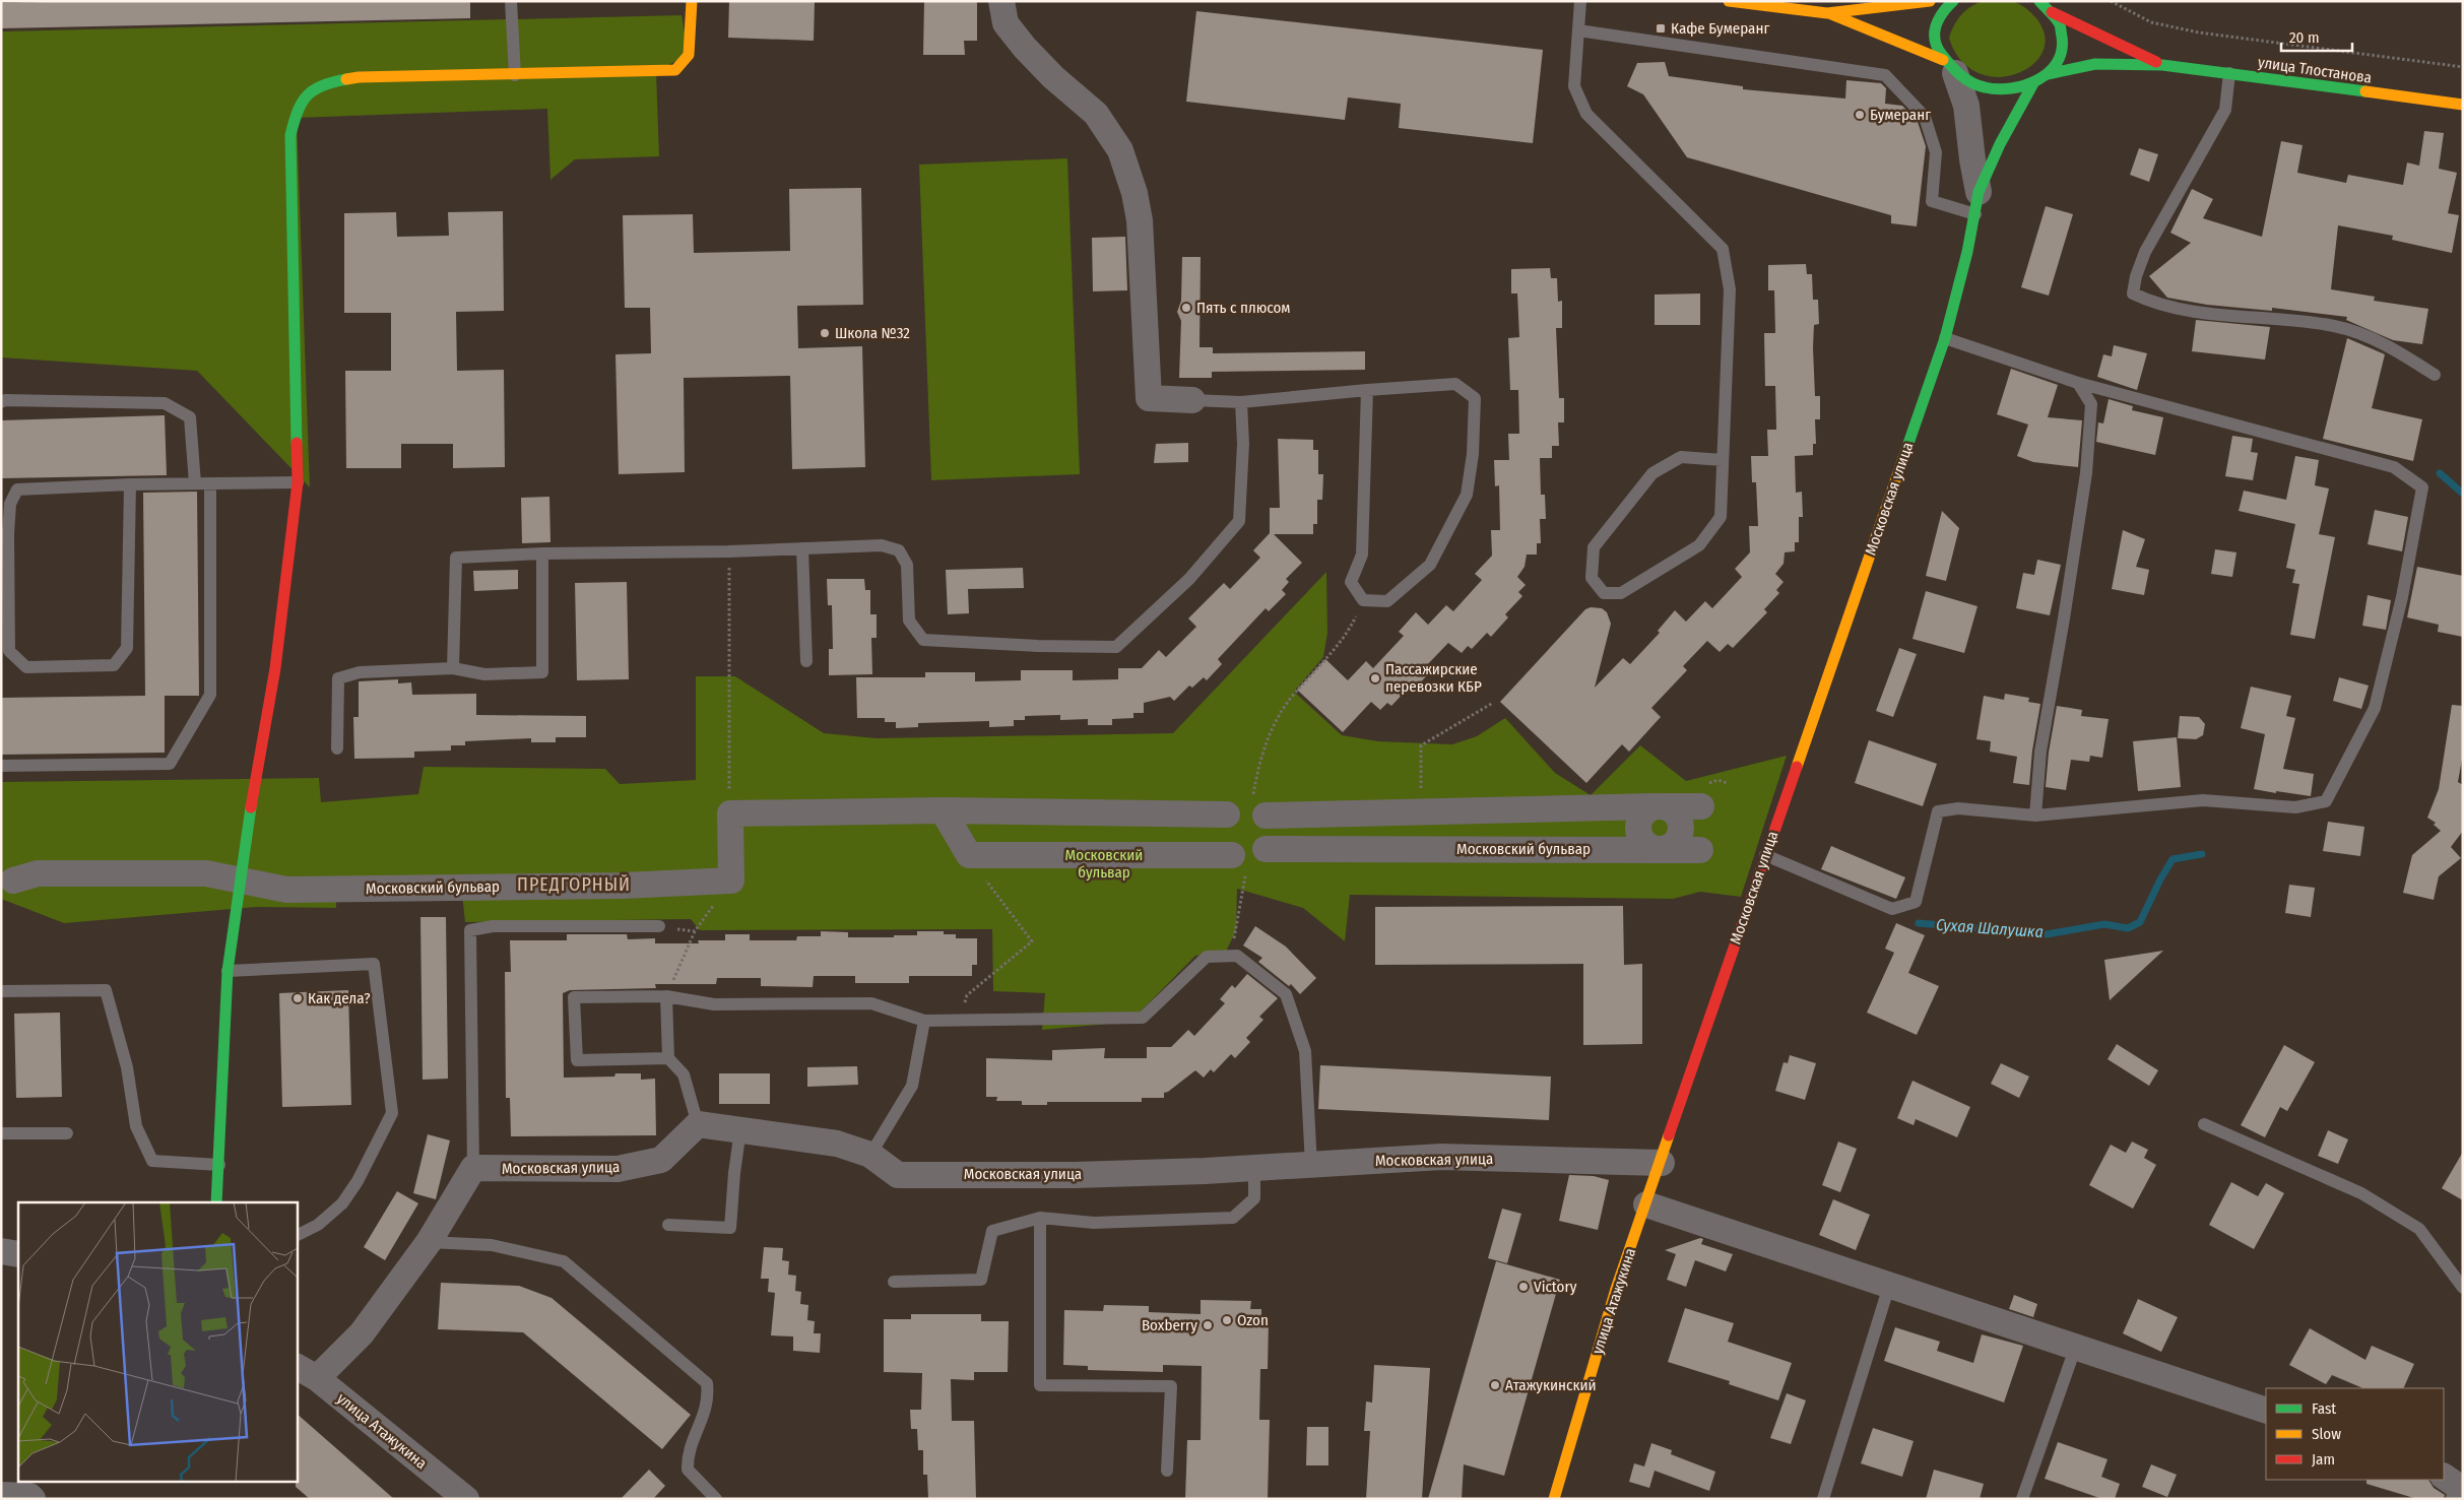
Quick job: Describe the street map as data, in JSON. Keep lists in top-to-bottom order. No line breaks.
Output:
{"streets":{"street":["улица Тлостанова","Московская улица","Московский бульвар","улица Атажукина"]},"crossings":[["Московская улица","улица Атажукина"]],"districts":["ПРЕДГОРНЫЙ"],"water":["Сухая Шалушка"],"parks":["Московский бульвар"],"places":{"transit":["Кафе Бумеранг"],"other":["Бумеранг","Пять с плюсом","Школа №32","Пассажирские перевозки КБР","Как дела?","Victory","Ozon","Boxberry","Атажукинский"]},"legend":["Fast","Slow","Jam"],"scale_bar":"20 m"}
